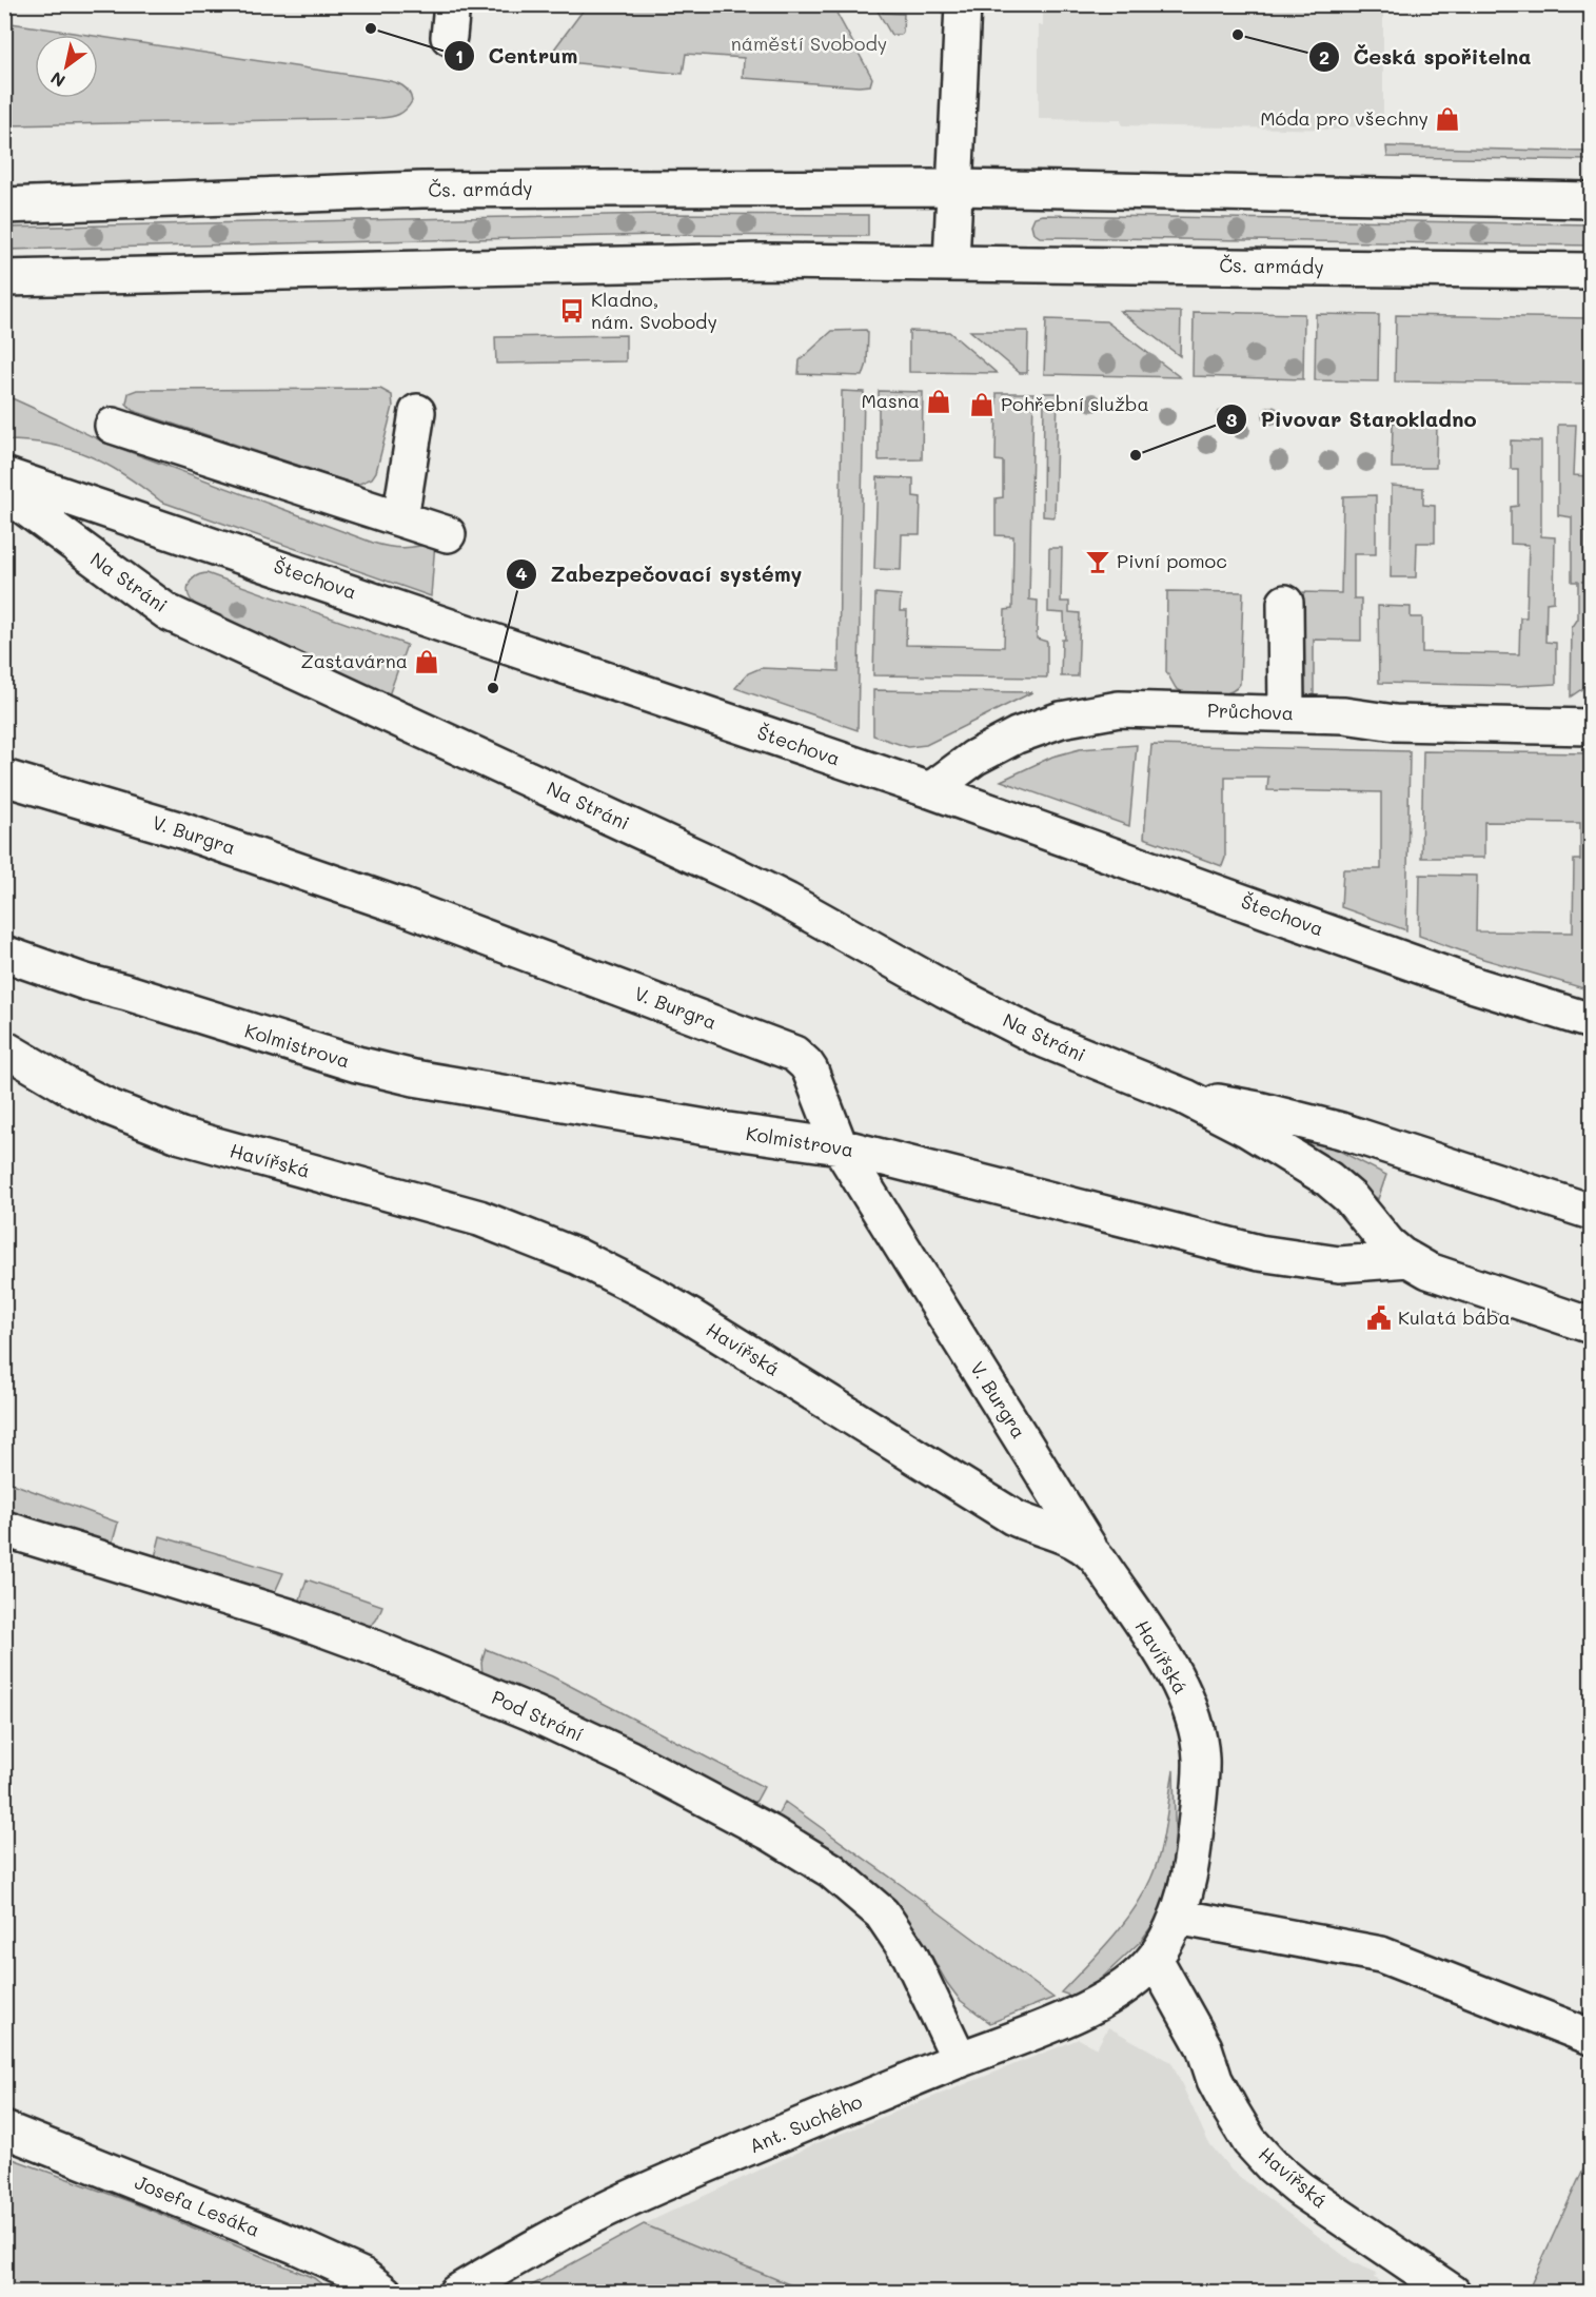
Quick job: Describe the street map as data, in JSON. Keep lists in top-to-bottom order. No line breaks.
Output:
{"streets":{"street":["Čs. armády","Štechova","Na Stráni","Průchova","V. Burgra","Kolmistrova","Havířská","Pod Strání","Ant. Suchého","Josefa Lesáka"]},"crossings":[["Štechova","Průchova"],["Na Stráni","Kolmistrova"],["V. Burgra","Kolmistrova"],["V. Burgra","Havířská"],["Havířská","Ant. Suchého"],["Pod Strání","Ant. Suchého"]],"parks":["náměstí Svobody"],"places":{"other":["Centrum","Česká spořitelna","Pivovar Starokladno","Zabezpečovací systémy"],"shop":["Móda pro všechny","Masna","Pohřební služba","Zastavárna"],"bus stop":["Kladno, nám. Svobody"],"bar":["Pivní pomoc"],"public building":["Kulatá bába"]},"north":"bottom left"}
